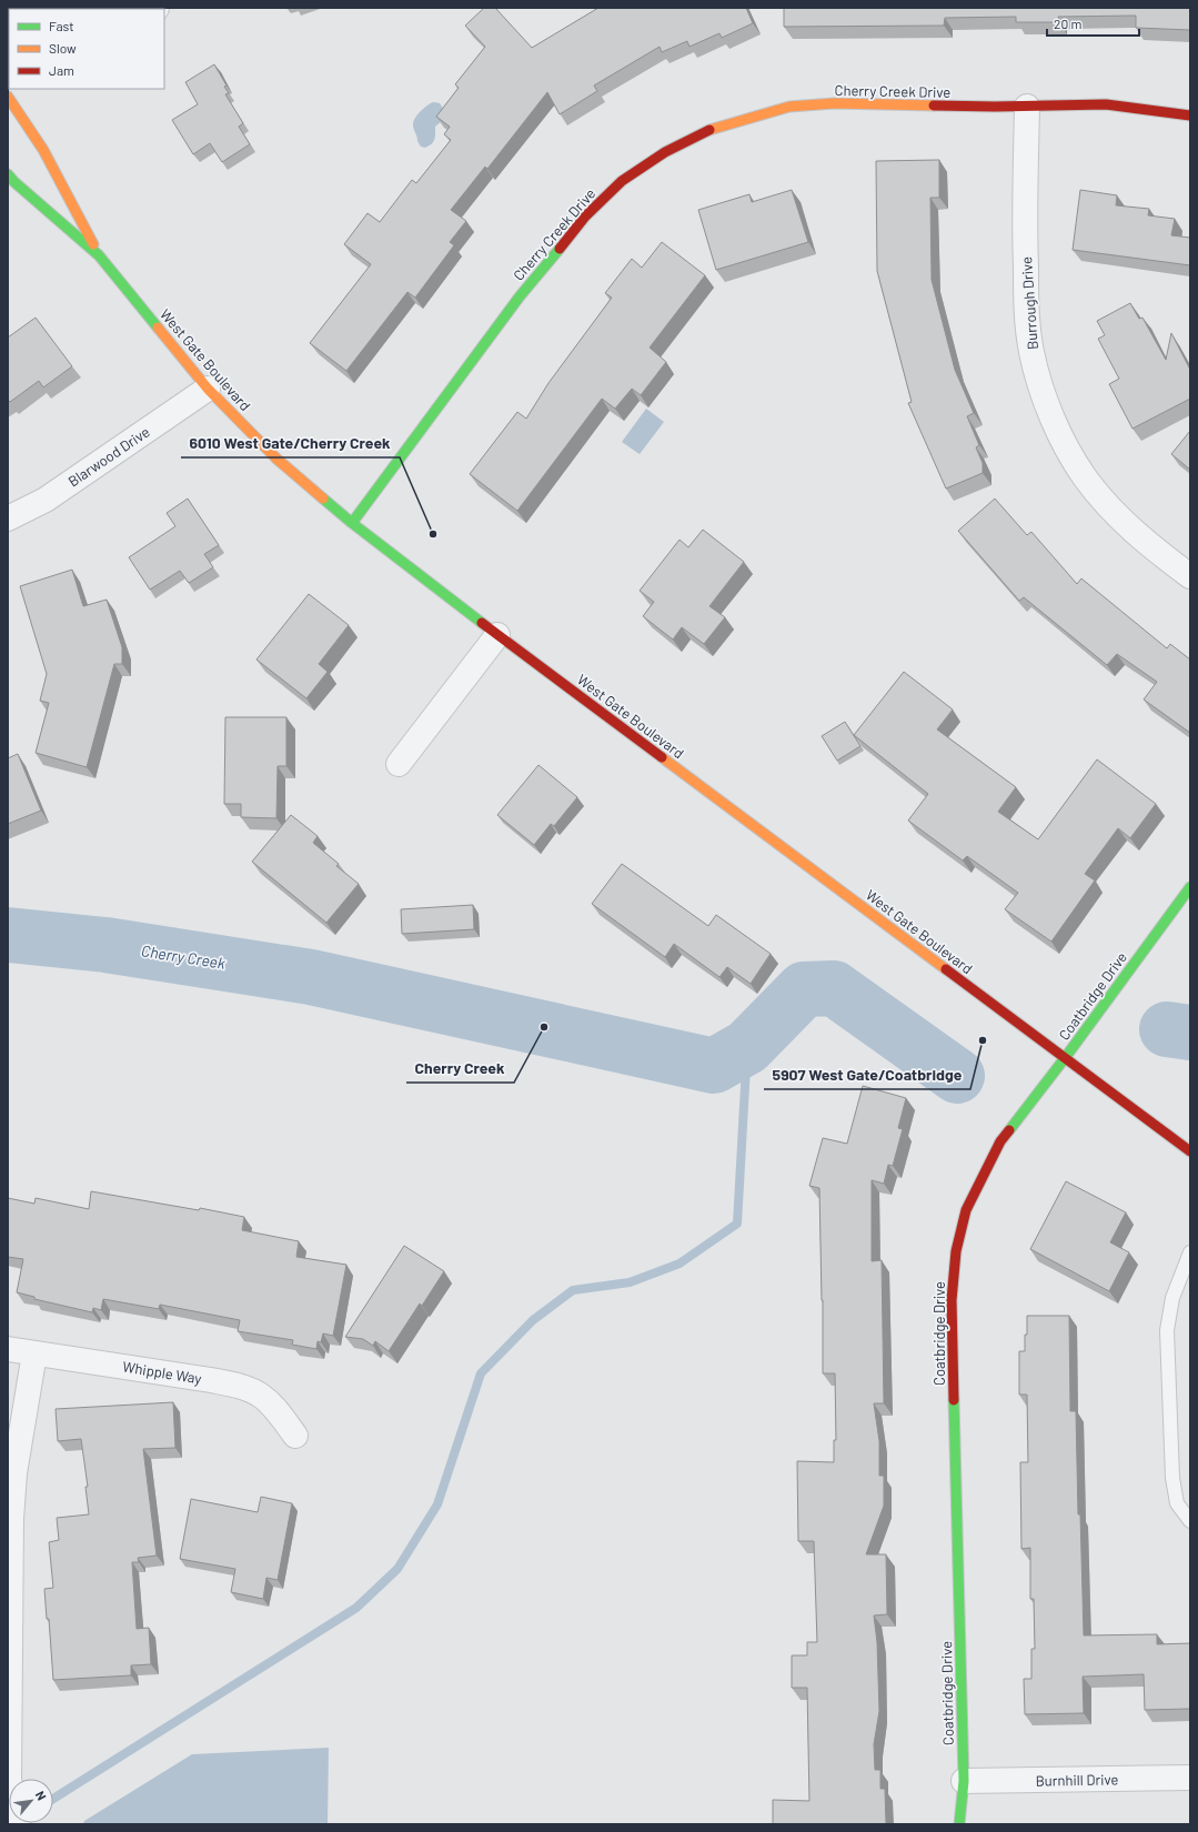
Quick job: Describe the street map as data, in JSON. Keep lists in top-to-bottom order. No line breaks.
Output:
{"streets":{"street":["Cherry Creek Drive","Burrough Drive","West Gate Boulevard","Blarwood Drive","Coatbridge Drive","Whipple Way","Burnhill Drive"]},"crossings":[["Cherry Creek Drive","Burrough Drive"],["Cherry Creek Drive","West Gate Boulevard"],["West Gate Boulevard","Blarwood Drive"],["West Gate Boulevard","Coatbridge Drive"],["Coatbridge Drive","Burnhill Drive"]],"water":["Cherry Creek"],"places":["6010 West Gate/Cherry Creek","Cherry Creek","5907 West Gate/Coatbridge"],"legend":["Fast","Slow","Jam"],"scale_bar":"20 m","north":"top right"}
